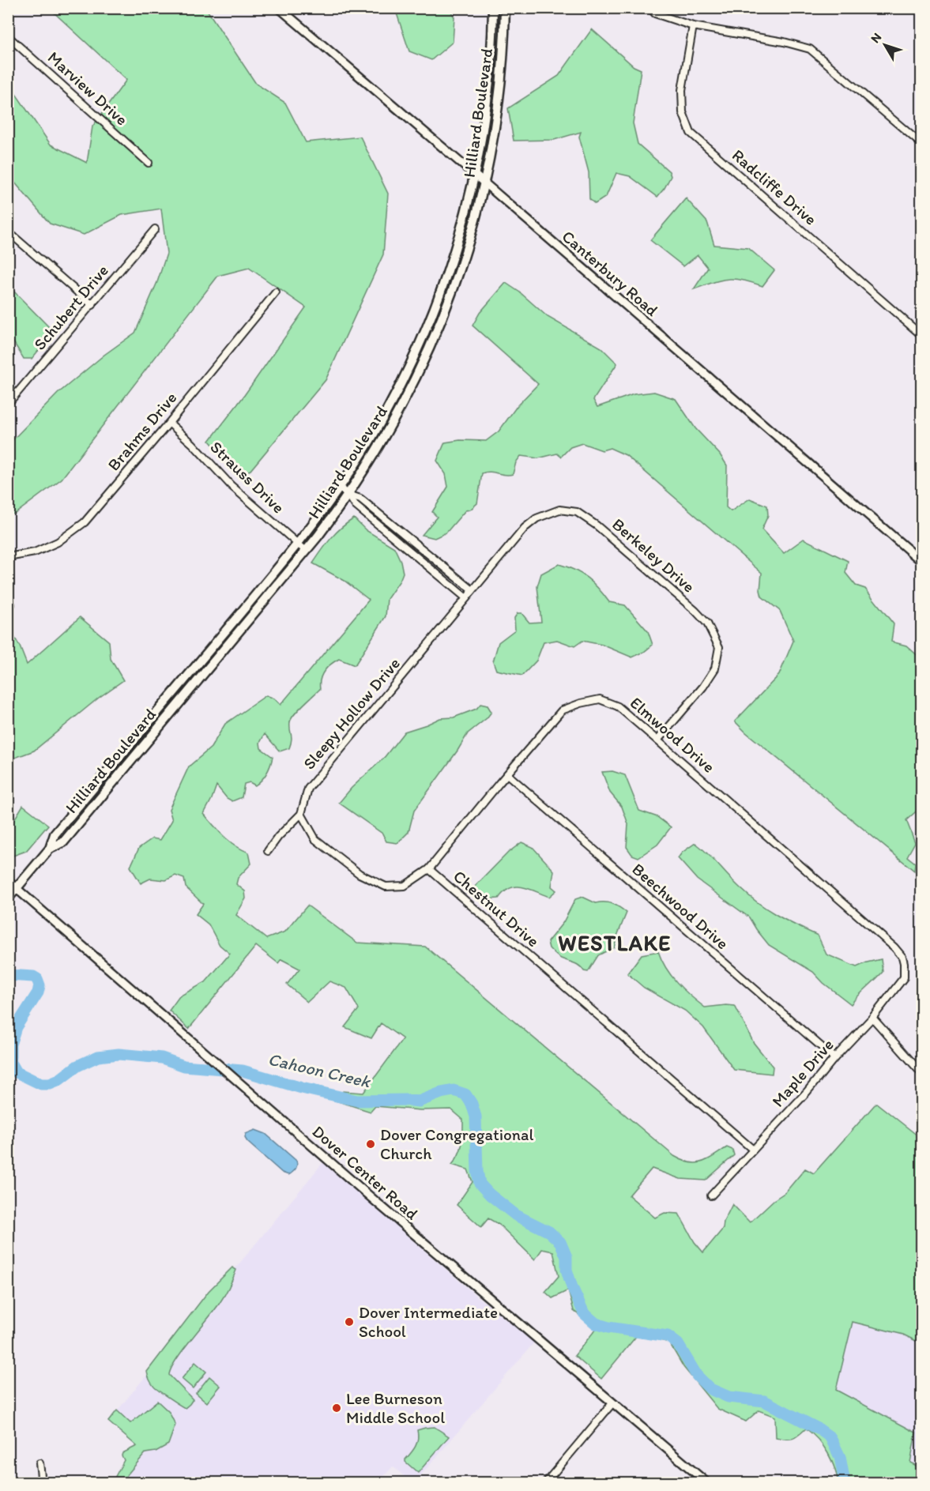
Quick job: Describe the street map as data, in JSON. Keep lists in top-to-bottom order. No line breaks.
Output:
{"streets":{"main road":["Hilliard Boulevard"],"street":["Marview Drive","Radcliffe Drive","Canterbury Road","Schubert Drive","Brahms Drive","Strauss Drive","Berkeley Drive","Sleepy Hollow Drive","Elmwood Drive","Beechwood Drive","Chestnut Drive","Maple Drive","Dover Center Road"]},"crossings":[["Hilliard Boulevard","Canterbury Road"],["Hilliard Boulevard","Strauss Drive"],["Hilliard Boulevard","Dover Center Road"],["Brahms Drive","Strauss Drive"],["Berkeley Drive","Sleepy Hollow Drive"],["Berkeley Drive","Elmwood Drive"],["Sleepy Hollow Drive","Chestnut Drive"],["Elmwood Drive","Beechwood Drive"],["Elmwood Drive","Chestnut Drive"],["Elmwood Drive","Maple Drive"],["Beechwood Drive","Maple Drive"],["Chestnut Drive","Maple Drive"]],"districts":["WESTLAKE"],"water":["Cahoon Creek"],"places":["Dover Congregational Church","Dover Intermediate School","Lee Burneson Middle School"],"north":"top left"}
